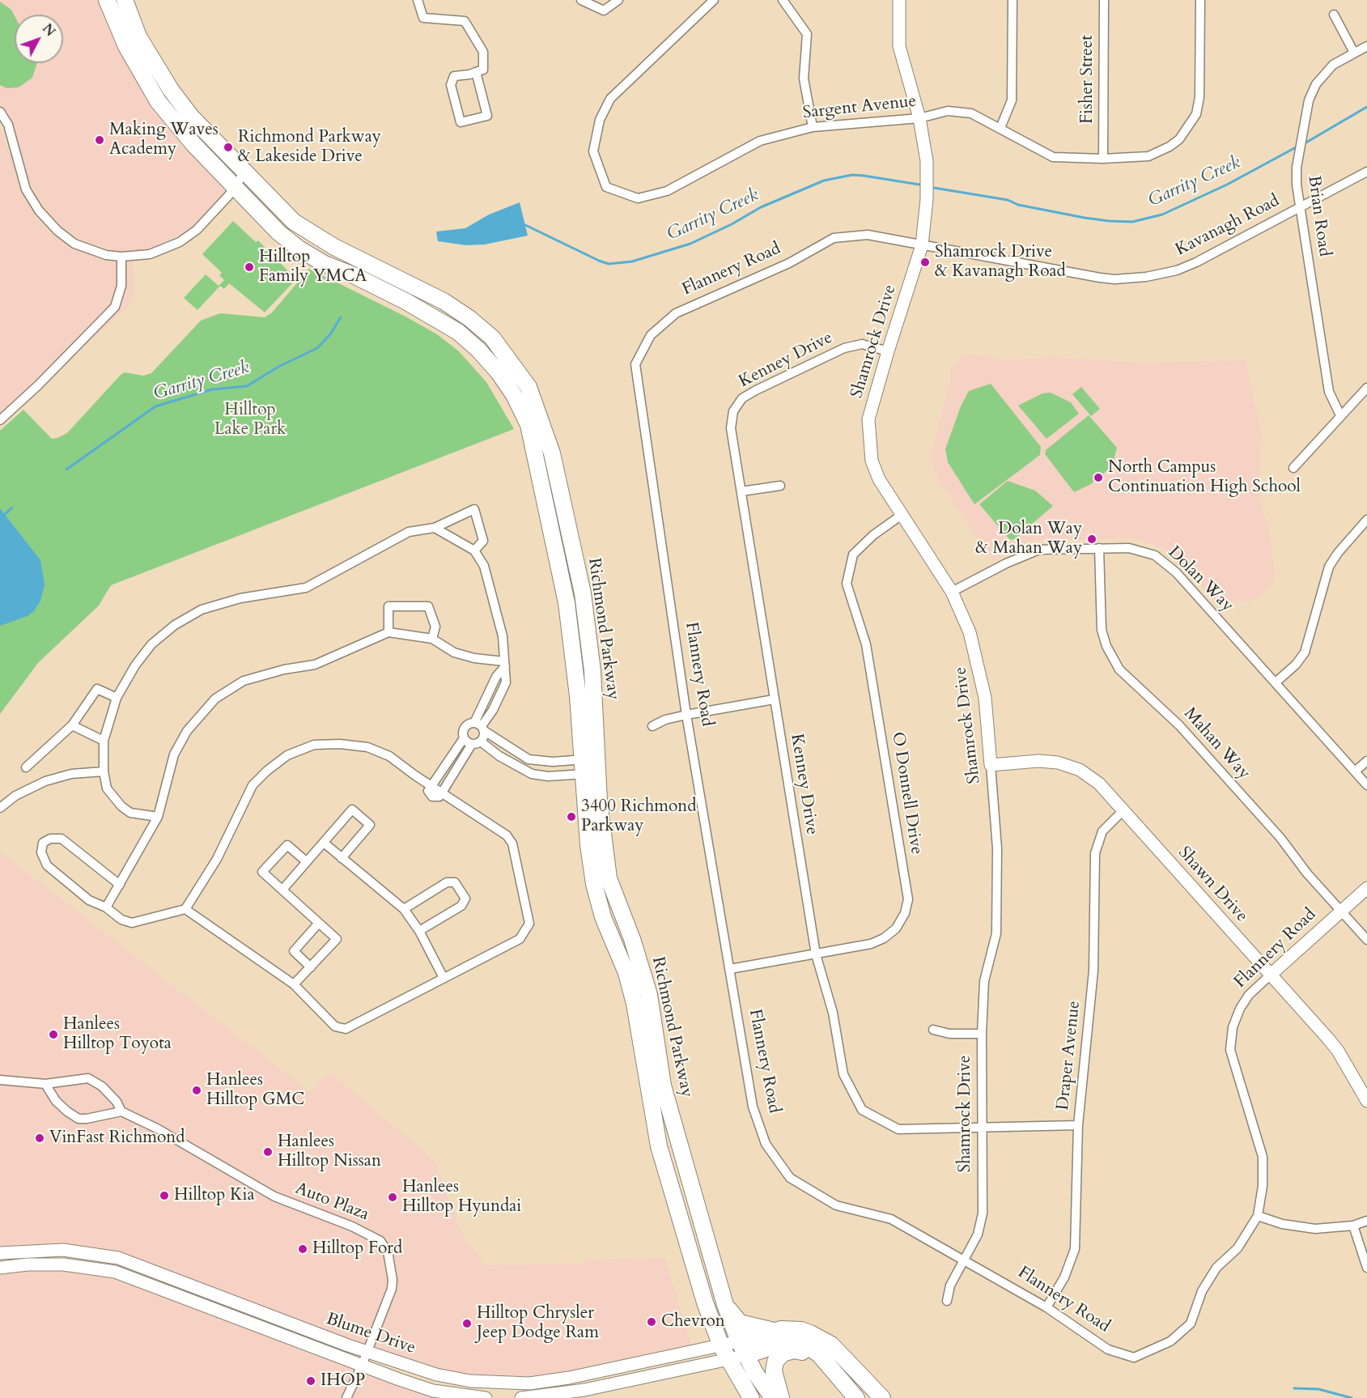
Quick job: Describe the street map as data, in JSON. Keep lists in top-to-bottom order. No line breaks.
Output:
{"streets":{"highway":["Richmond Parkway"],"street":["Fisher Street","Sargent Avenue","Brian Road","Kavanagh Road","Flannery Road","Shamrock Drive","Kenney Drive","Dolan Way","Mahan Way","O Donnell Drive","Shawn Drive","Draper Avenue","Auto Plaza","Blume Drive"]},"crossings":[["Fisher Street","Sargent Avenue"],["Sargent Avenue","Shamrock Drive"],["Brian Road","Kavanagh Road"],["Kavanagh Road","Flannery Road"],["Kavanagh Road","Shamrock Drive"],["Flannery Road","Shamrock Drive"],["Flannery Road","Mahan Way"],["Flannery Road","O Donnell Drive"],["Flannery Road","Shawn Drive"],["Flannery Road","Draper Avenue"],["Shamrock Drive","Kenney Drive"],["Shamrock Drive","Dolan Way"],["Shamrock Drive","O Donnell Drive"],["Shamrock Drive","Shawn Drive"],["Kenney Drive","O Donnell Drive"],["Kenney Drive","Draper Avenue"],["Dolan Way","Mahan Way"],["Richmond Parkway","Blume Drive"],["Shawn Drive","Draper Avenue"],["Auto Plaza","Blume Drive"]],"water":["Garrity Creek"],"parks":["Hilltop Lake Park"],"places":["Making Waves Academy","Richmond Parkway & Lakeside Drive","Shamrock Drive & Kavanagh Road","Hilltop Family YMCA","North Campus Continuation High School","Dolan Way & Mahan Way","3400 Richmond Parkway","Hanlees Hilltop Toyota","Hanlees Hilltop GMC","VinFast Richmond","Hanlees Hilltop Nissan","Hilltop Kia","Hanlees Hilltop Hyundai","Hilltop Ford","Chevron","Hilltop Chrysler Jeep Dodge Ram","IHOP"],"north":"top right"}
